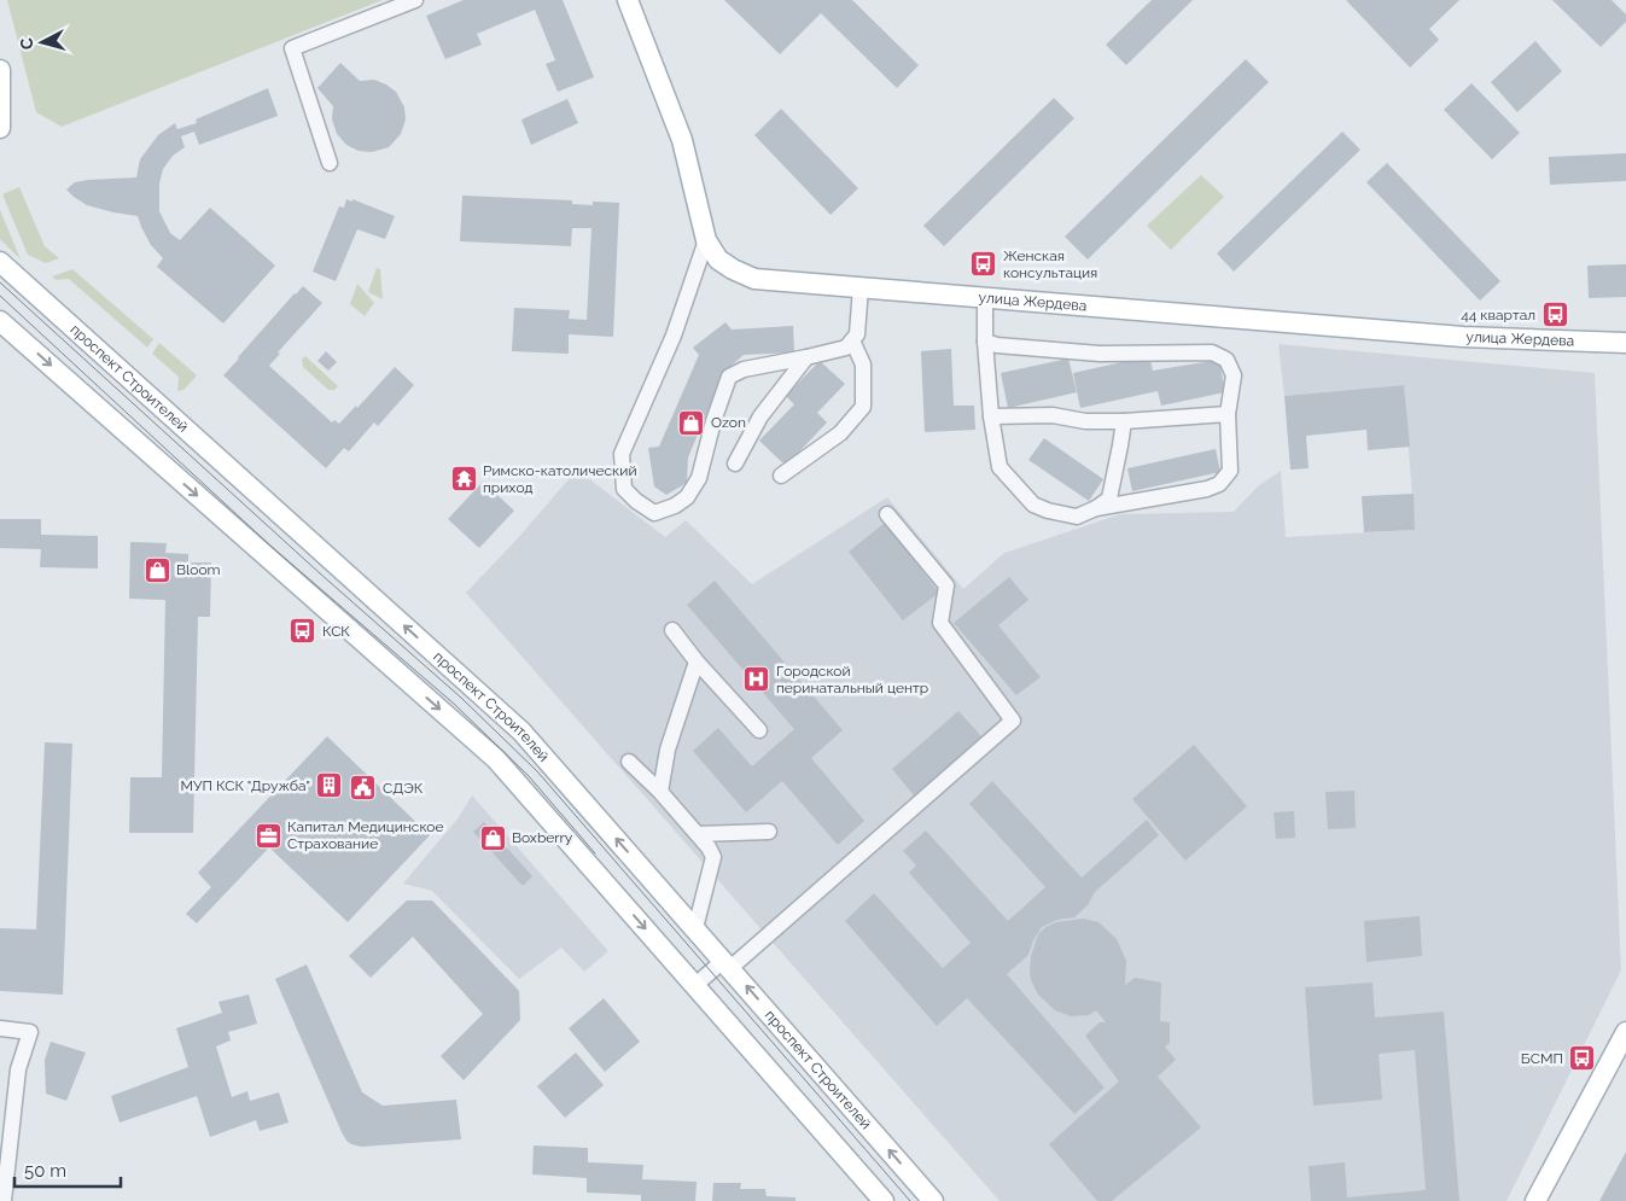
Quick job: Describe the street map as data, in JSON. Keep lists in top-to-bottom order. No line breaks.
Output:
{"streets":{"main road":["улица Жердева","проспект Строителей"]},"places":{"bus stop":["Женская консультация","44 квартал","КСК","БСМП"],"shop":["Ozon","Bloom","Boxberry"],"temple":["Римско-католический приход"],"hospital":["Городской перинатальный центр"],"building":["МУП КСК \"Дружба\""],"public building":["СДЭК"],"office":["Капитал Медицинское Страхование"]},"scale_bar":"50 m","north":"left"}
